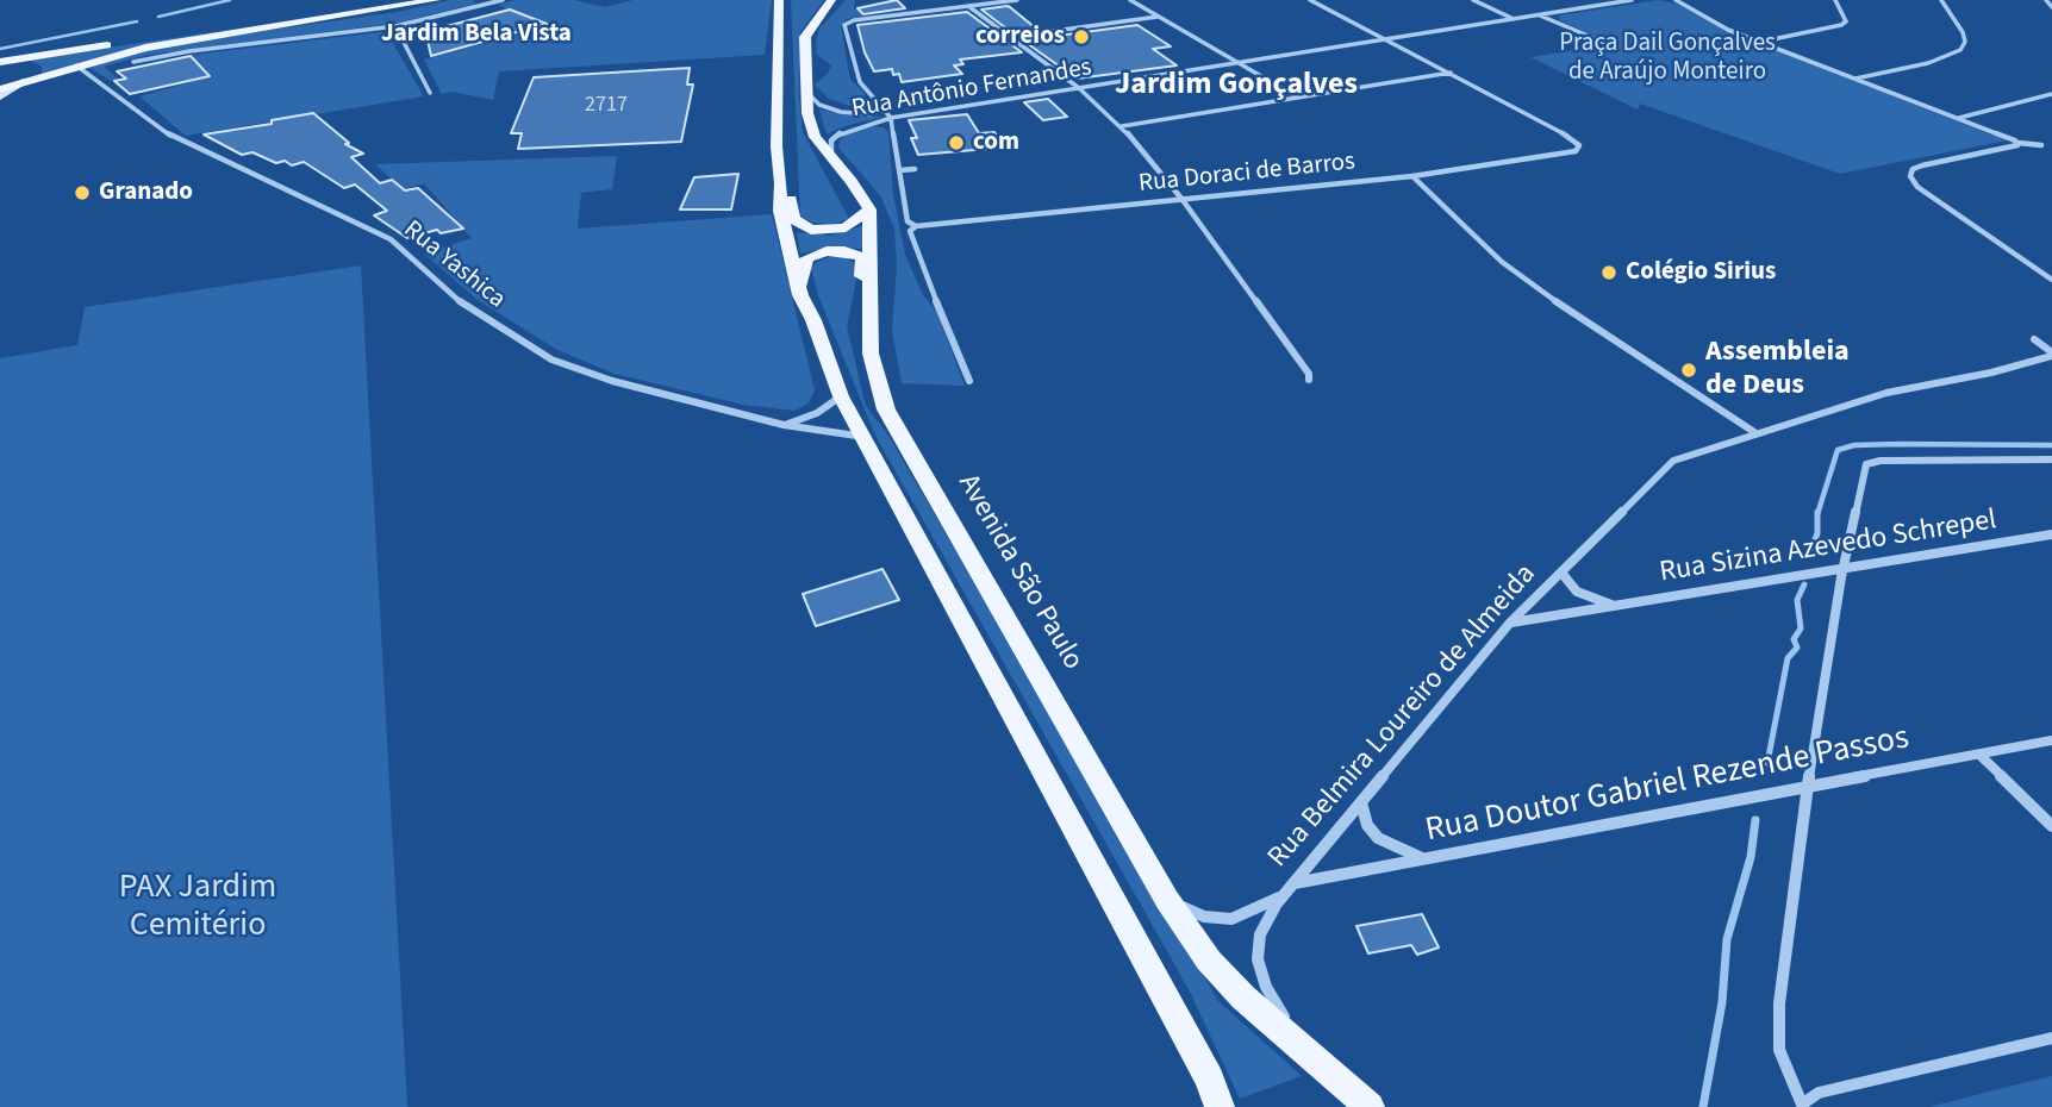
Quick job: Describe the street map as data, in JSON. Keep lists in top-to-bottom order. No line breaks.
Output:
{"streets":{"main road":["Avenida São Paulo"],"street":["Rua Antônio Fernandes","Rua Doraci de Barros","Rua Yashica","Rua Sizina Azevedo Schrepel","Rua Belmira Loureiro de Almeida","Rua Doutor Gabriel Rezende Passos"]},"crossings":[["Rua Sizina Azevedo Schrepel","Rua Belmira Loureiro de Almeida"],["Avenida São Paulo","Rua Belmira Loureiro de Almeida"],["Rua Belmira Loureiro de Almeida","Rua Doutor Gabriel Rezende Passos"]],"districts":["Jardim Bela Vista","Jardim Gonçalves"],"parks":["Praça Dail Gonçalves de Araújo Monteiro","PAX Jardim Cemitério"],"places":["correios","com","Granado","Colégio Sirius","Assembleia de Deus"],"house_numbers":["2717"]}
